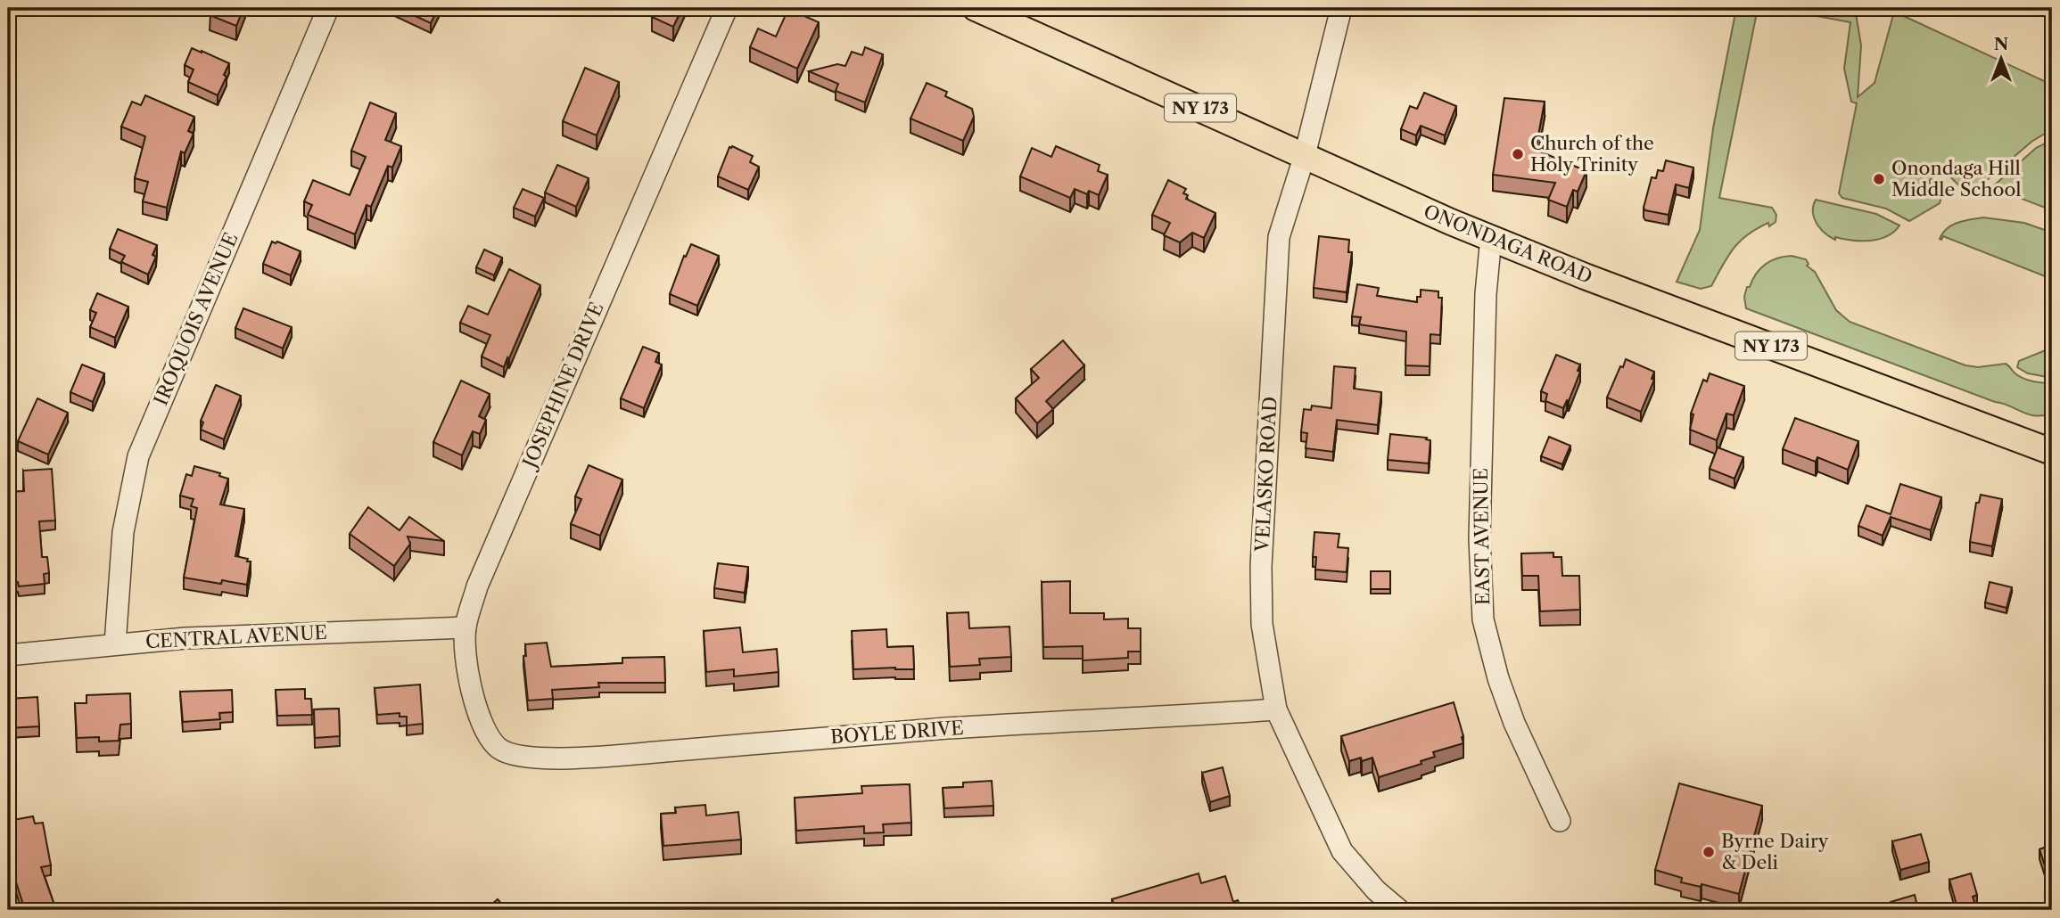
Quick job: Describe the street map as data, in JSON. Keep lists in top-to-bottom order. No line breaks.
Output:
{"streets":{"main road":["NY 173","ONONDAGA ROAD"],"street":["IROQUOIS AVENUE","JOSEPHINE DRIVE","VELASKO ROAD","EAST AVENUE","CENTRAL AVENUE","BOYLE DRIVE"]},"crossings":[["ONONDAGA ROAD","VELASKO ROAD"],["ONONDAGA ROAD","EAST AVENUE"],["IROQUOIS AVENUE","CENTRAL AVENUE"],["JOSEPHINE DRIVE","CENTRAL AVENUE"],["JOSEPHINE DRIVE","BOYLE DRIVE"],["VELASKO ROAD","BOYLE DRIVE"]],"places":["Church of the Holy Trinity","Onondaga Hill Middle School","Byrne Dairy & Deli"],"north":"top"}
